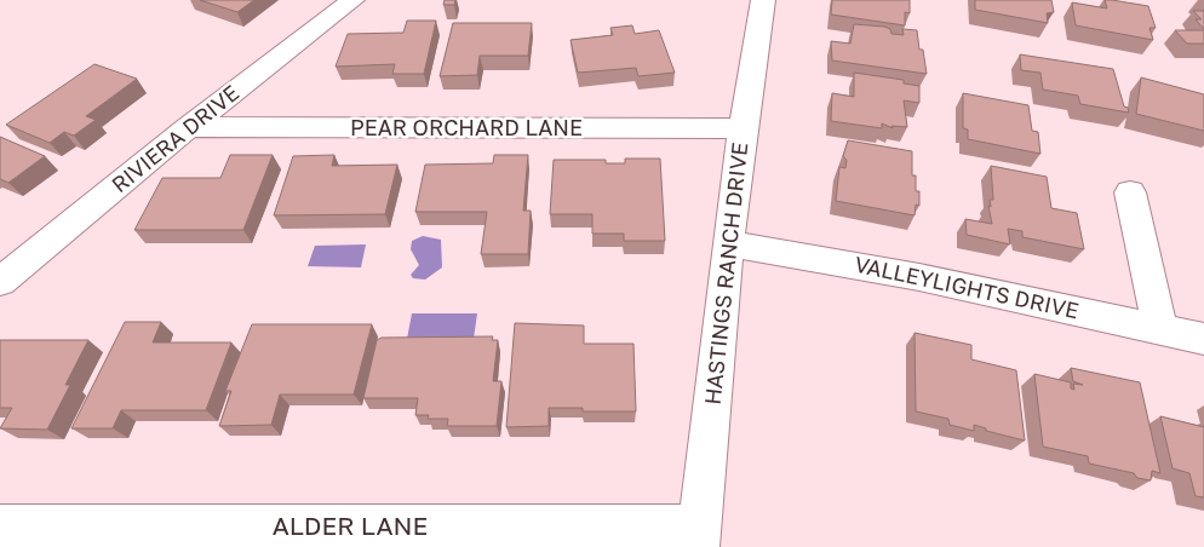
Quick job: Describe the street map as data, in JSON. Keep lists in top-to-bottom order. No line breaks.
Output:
{"streets":{"street":["PEAR ORCHARD LANE","RIVIERA DRIVE","HASTINGS RANCH DRIVE","VALLEYLIGHTS DRIVE","ALDER LANE"]},"crossings":[["PEAR ORCHARD LANE","RIVIERA DRIVE"],["PEAR ORCHARD LANE","HASTINGS RANCH DRIVE"],["HASTINGS RANCH DRIVE","VALLEYLIGHTS DRIVE"],["HASTINGS RANCH DRIVE","ALDER LANE"]]}
